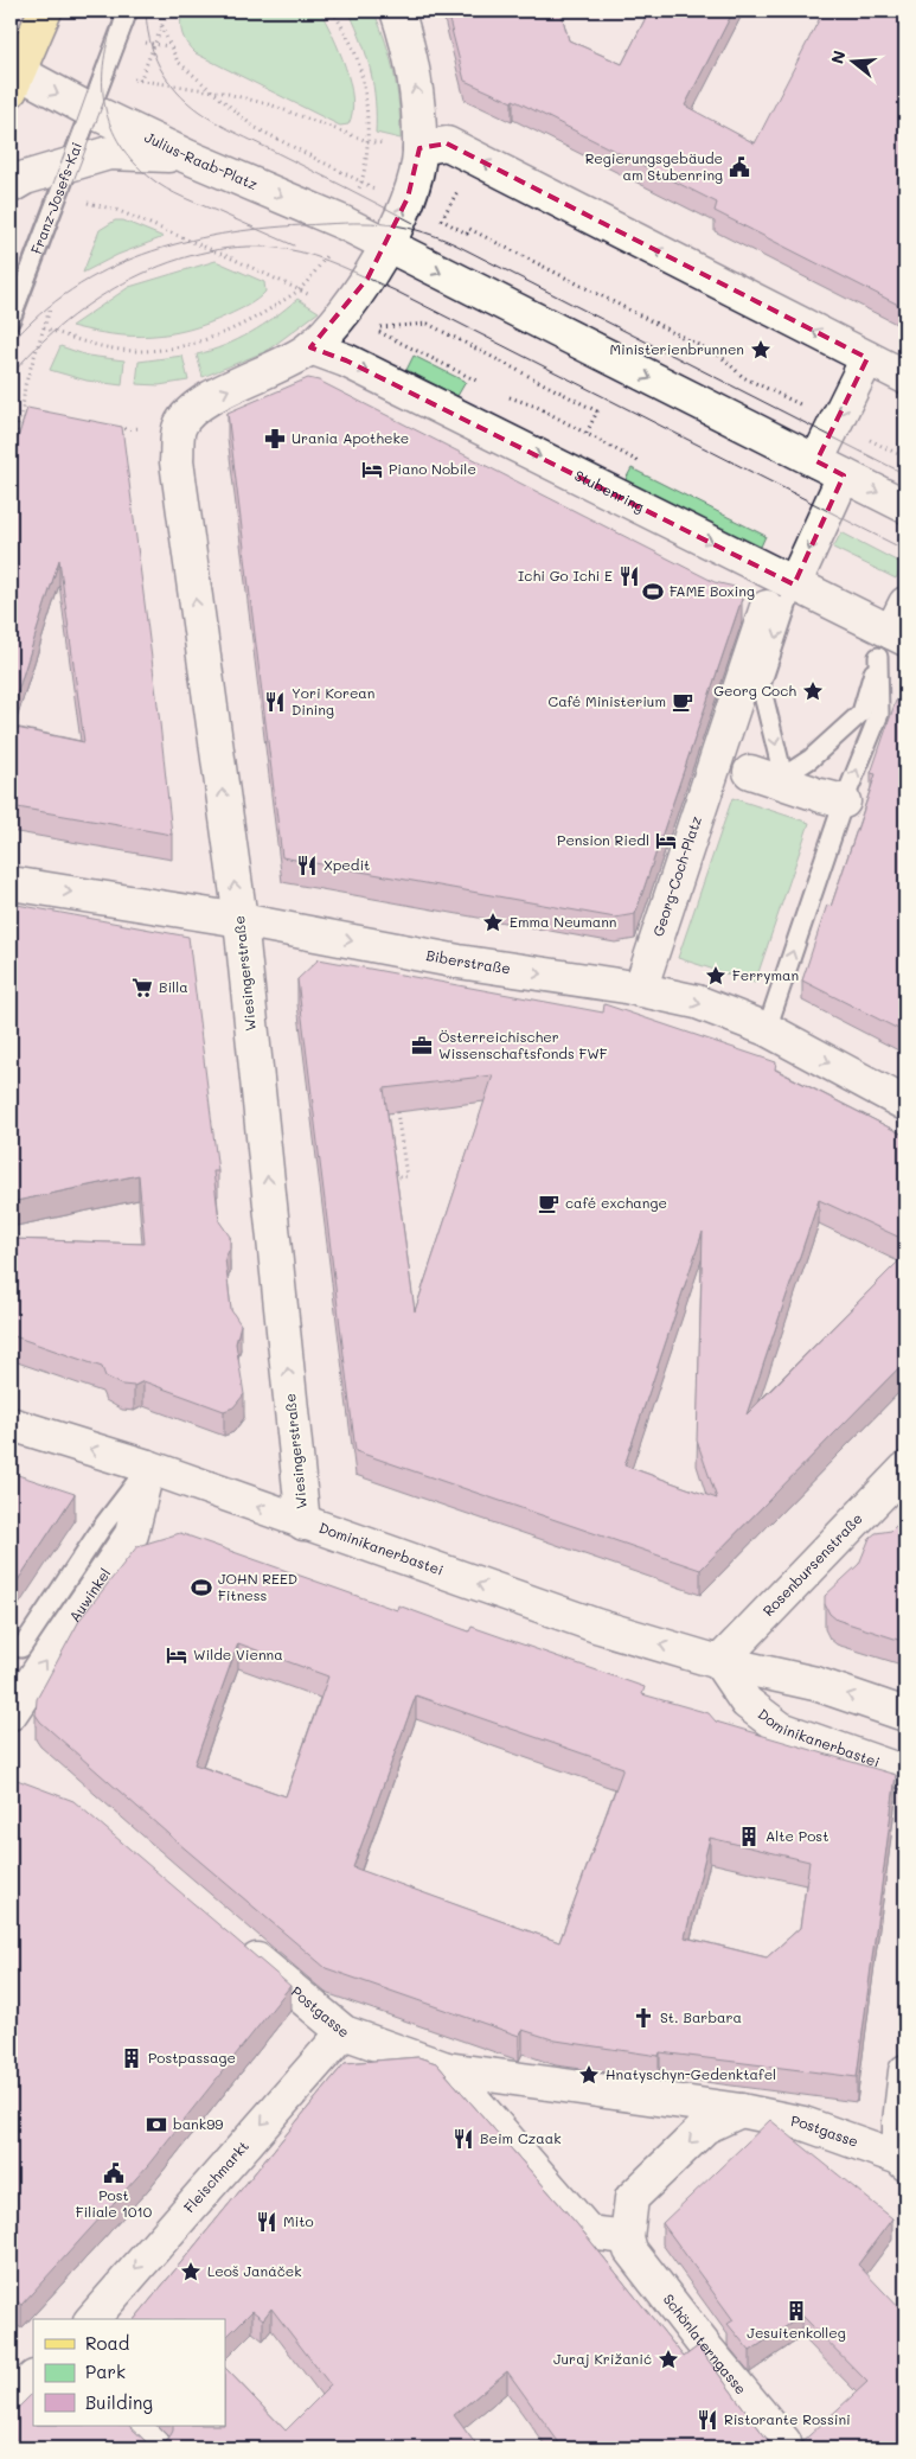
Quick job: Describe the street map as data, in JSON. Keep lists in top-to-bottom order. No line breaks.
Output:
{"streets":{"street":["Julius-Raab-Platz","Stubenring","Georg-Coch-Platz","Biberstraße","Wiesingerstraße","Dominikanerbastei","Rosenbursenstraße","Auwinkel","Postgasse","Fleischmarkt","Schönlaterngasse"],"lane":["Franz-Josefs-Kai"]},"crossings":[["Julius-Raab-Platz","Franz-Josefs-Kai"],["Georg-Coch-Platz","Biberstraße"],["Biberstraße","Wiesingerstraße"],["Wiesingerstraße","Dominikanerbastei"],["Dominikanerbastei","Rosenbursenstraße"],["Dominikanerbastei","Auwinkel"],["Postgasse","Fleischmarkt"],["Postgasse","Schönlaterngasse"]],"one_way":["Julius-Raab-Platz","Biberstraße","Wiesingerstraße","Dominikanerbastei","Auwinkel","Fleischmarkt"],"places":{"public building":["Regierungsgebäude am Stubenring","Post Filiale 1010"],"place":["Ministerienbrunnen","Georg Coch","Emma Neumann","Ferryman","Hnatyschyn-Gedenktafel","Leoš Janáček","Juraj Križanić"],"pharmacy":["Urania Apotheke"],"hotel":["Piano Nobile","Pension Riedl","Wilde Vienna"],"restaurant":["Ichi Go Ichi E","Yori Korean Dining","Xpedit","Beim Czaak","Mito","Ristorante Rossini"],"sports":["FAME Boxing","JOHN REED Fitness"],"cafe":["Café Ministerium","café exchange"],"supermarket":["Billa"],"office":["Österreichischer Wissenschaftsfonds FWF"],"building":["Alte Post","Postpassage","Jesuitenkolleg"],"church":["St. Barbara"],"bank":["bank99"]},"legend":["Road","Park","Building"],"north":"left"}
